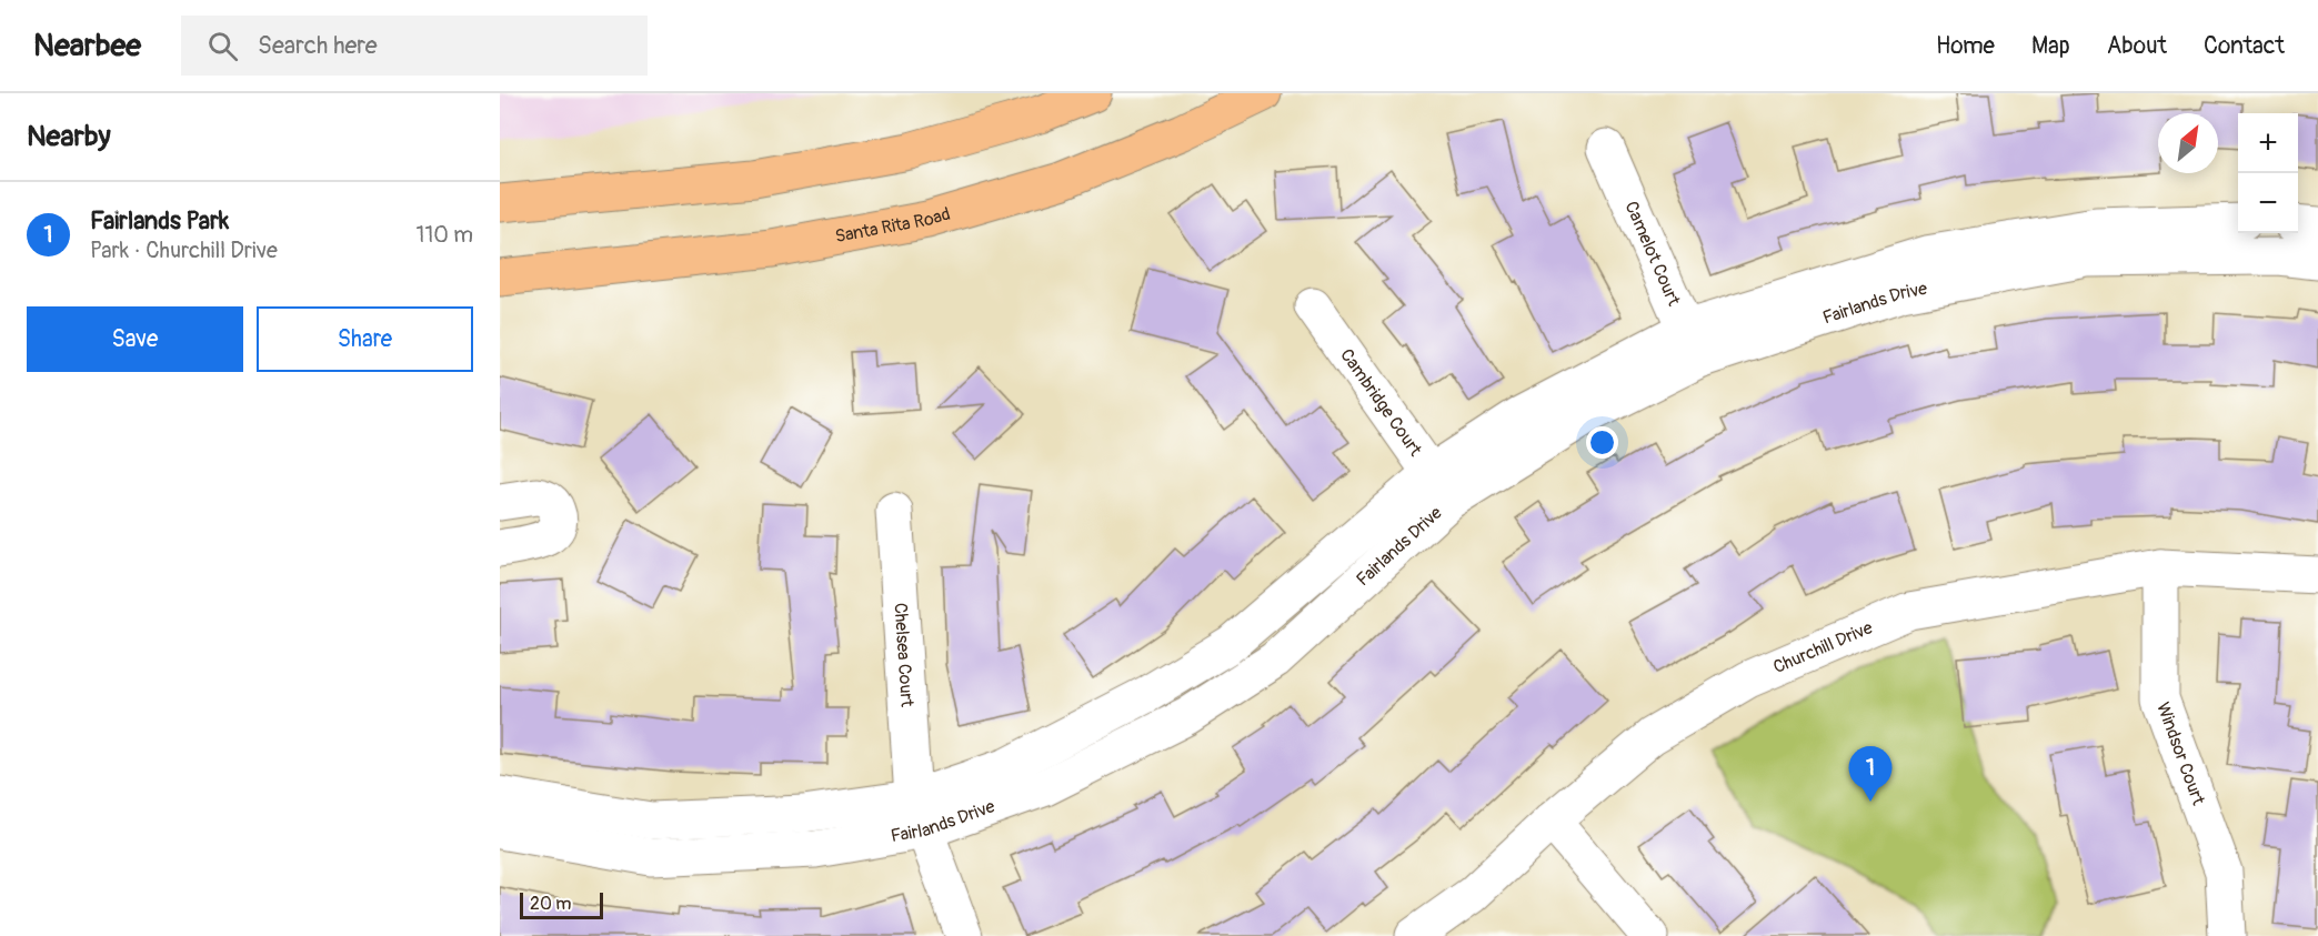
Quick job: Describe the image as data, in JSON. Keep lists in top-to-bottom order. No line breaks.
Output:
{"streets":{"main road":["Santa Rita Road"],"street":["Camelot Court","Fairlands Drive","Cambridge Court","Churchill Drive","Chelsea Court","Windsor Court"]},"crossings":[["Camelot Court","Fairlands Drive"],["Fairlands Drive","Cambridge Court"],["Fairlands Drive","Chelsea Court"],["Churchill Drive","Windsor Court"]],"scale_bar":"20 m","north":"top right","page":{"header":"Nearbee","search":"Search here","nav":["Home","Map","About","Contact"],"heading":"Nearby","map_buttons":["+","−"],"list":[{"mark":"1","name":"Fairlands Park","note":"Park · Churchill Drive","value":"110 m"}],"buttons":["Save","Share"],"pins":"1","scale":"20 m"}}
